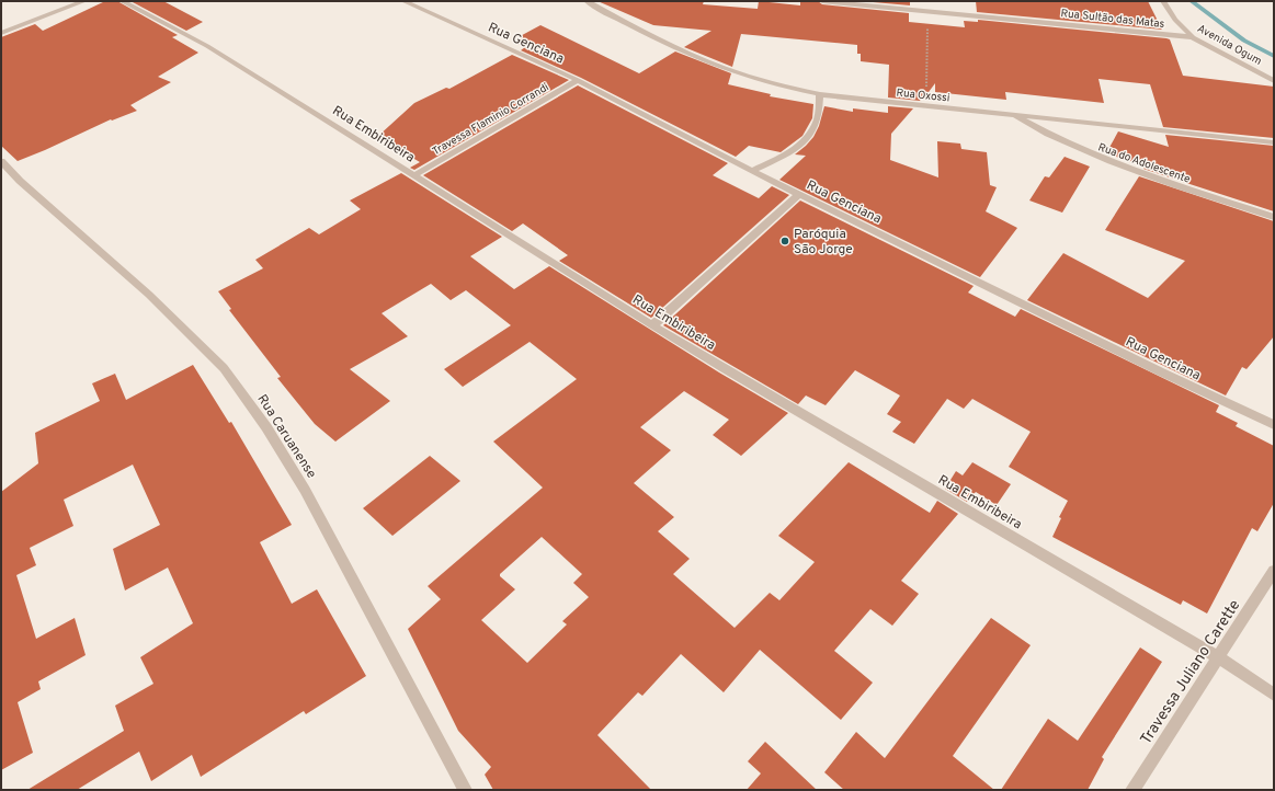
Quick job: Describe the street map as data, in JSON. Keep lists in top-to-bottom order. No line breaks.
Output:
{"streets":{"street":["Rua Sultão das Matas","Rua Genciana","Avenida Ogum","Rua Oxossi","Travessa Flaminio Corrandi","Rua Embiribeira","Rua do Adolescente","Rua Caruanense","Travessa Juliano Carette"]},"crossings":[["Rua Sultão das Matas","Avenida Ogum"],["Rua Genciana","Travessa Flaminio Corrandi"],["Rua Oxossi","Rua do Adolescente"],["Travessa Flaminio Corrandi","Rua Embiribeira"],["Rua Embiribeira","Travessa Juliano Carette"]],"places":["Paróquia São Jorge"]}
